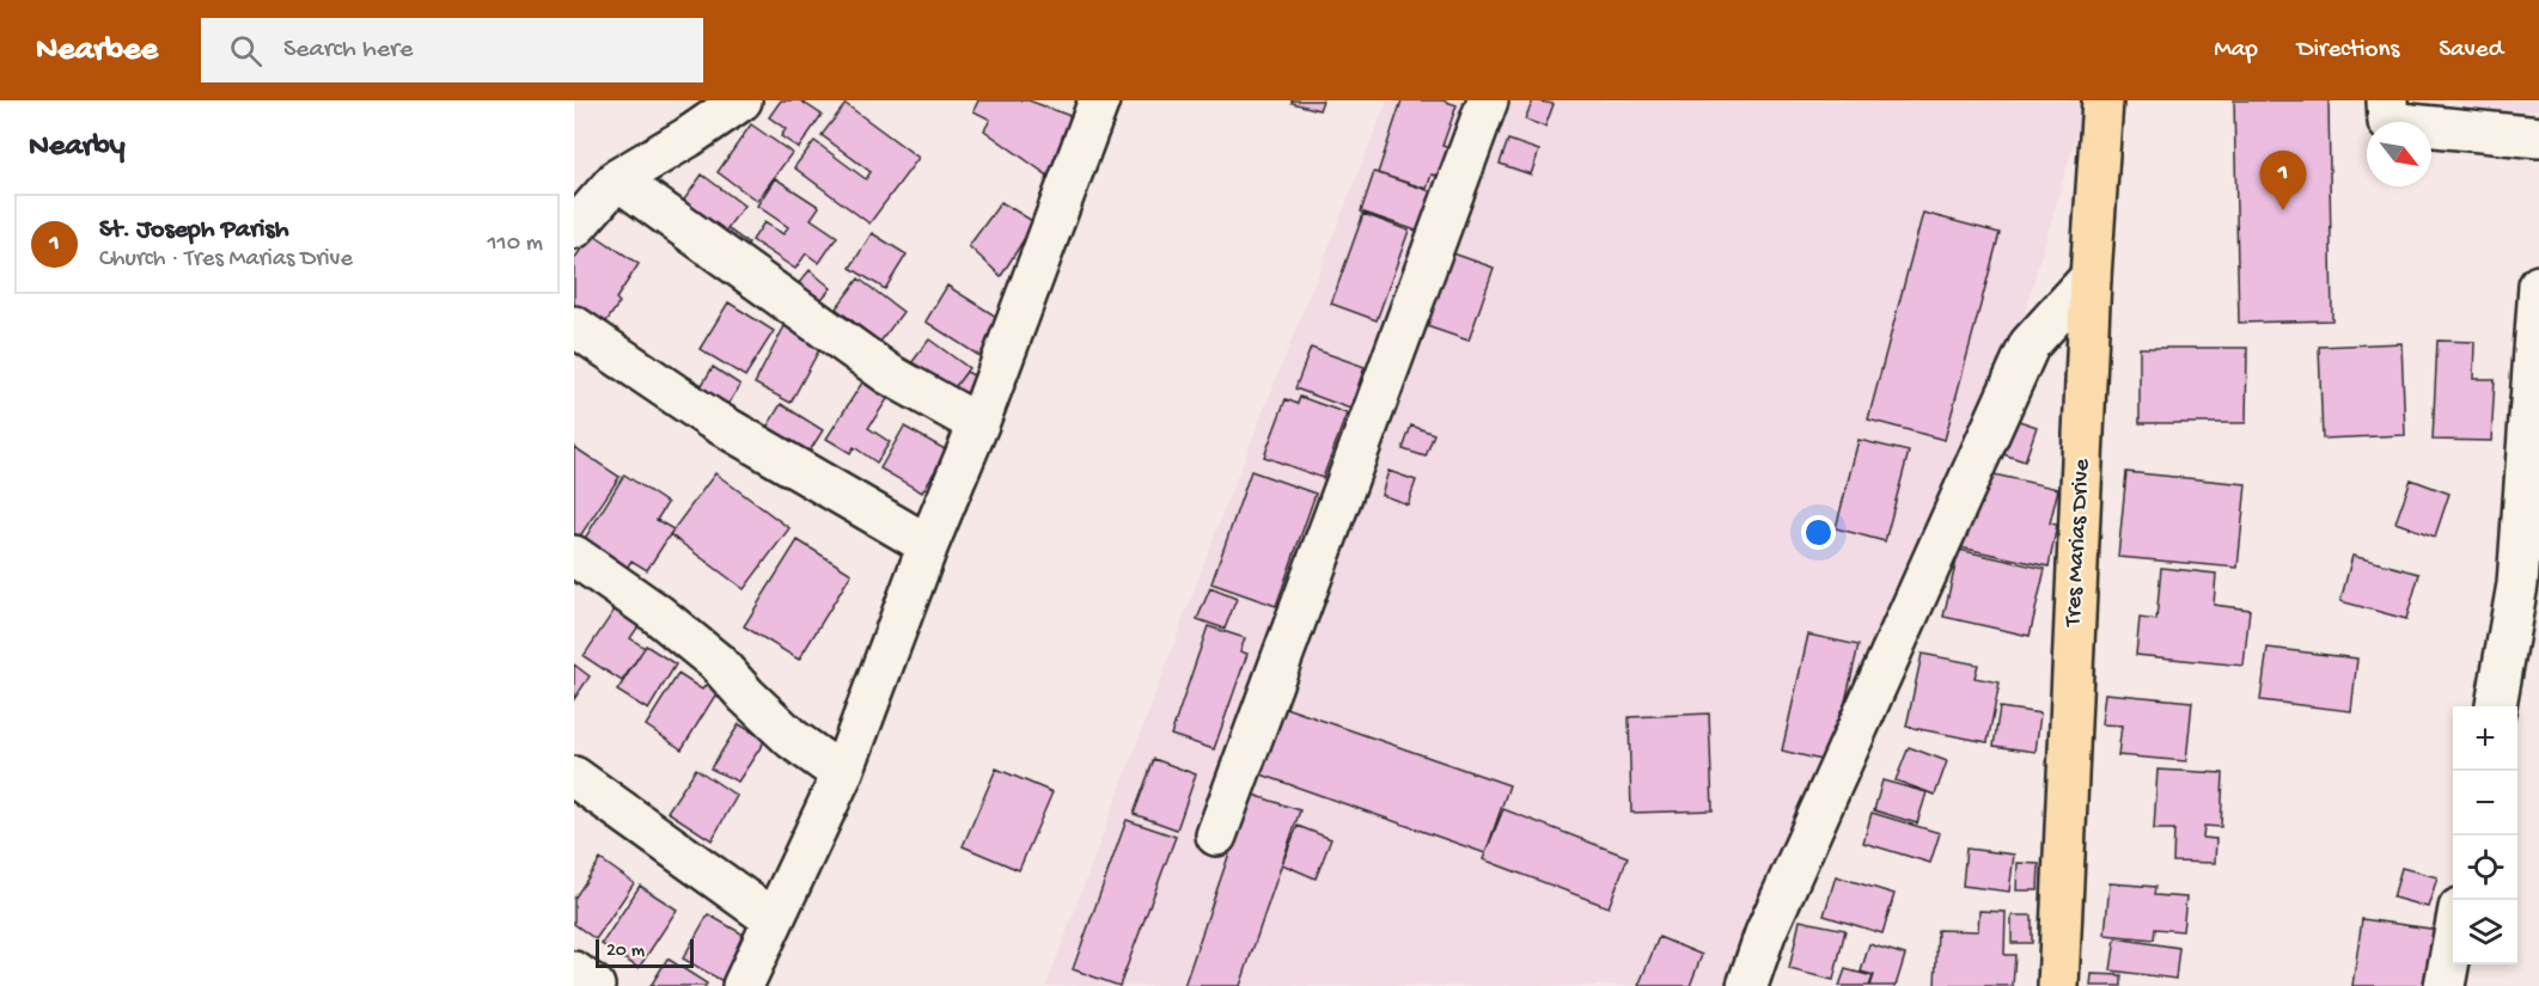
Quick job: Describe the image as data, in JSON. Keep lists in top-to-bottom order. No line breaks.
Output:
{"streets":{"main road":["Tres Marias Drive"]},"scale_bar":"20 m","north":"bottom right","page":{"header":"Nearbee","search":"Search here","nav":["Map","Directions","Saved"],"heading":"Nearby","pins":"1","list":[{"mark":"1","name":"St. Joseph Parish","note":"Church · Tres Marias Drive","value":"110 m"}],"map_buttons":["+","−"],"scale":"20 m"}}
